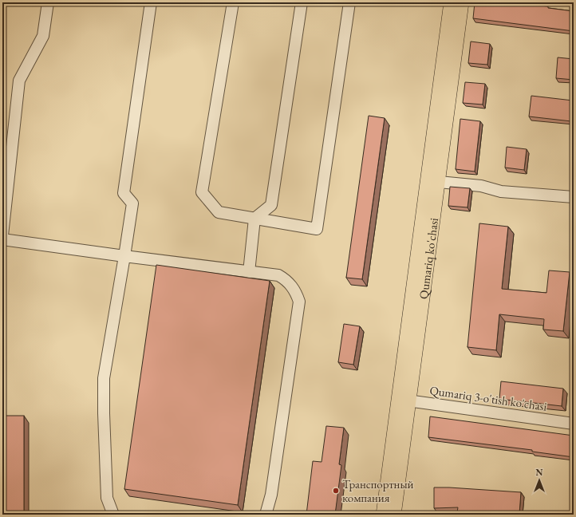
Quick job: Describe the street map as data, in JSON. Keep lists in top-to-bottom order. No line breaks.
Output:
{"streets":{"main road":["Qumariq ko'chasi"],"street":["Qumariq 3-o'tish ko'chasi"]},"crossings":[["Qumariq ko'chasi","Qumariq 3-o'tish ko'chasi"]],"places":["Транспортный компания"],"north":"top"}
